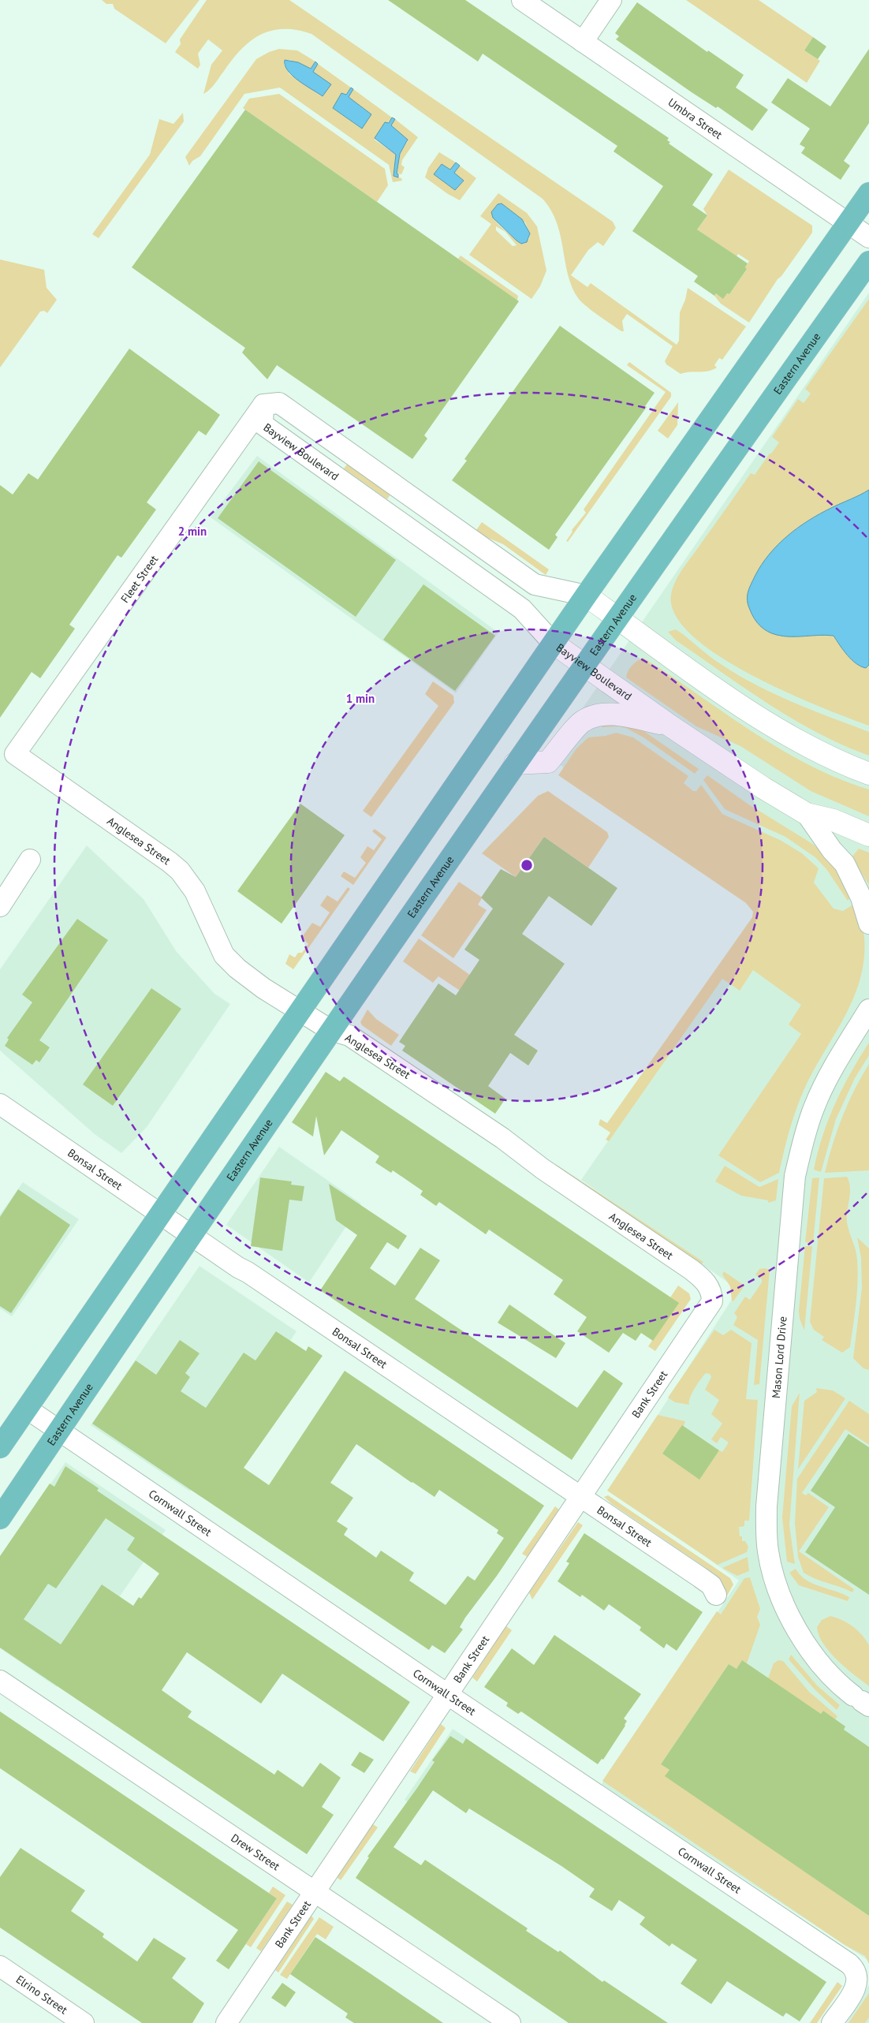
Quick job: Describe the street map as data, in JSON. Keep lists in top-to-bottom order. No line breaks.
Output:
{"streets":{"main road":["Eastern Avenue"],"street":["Umbra Street","Bayview Boulevard","Fleet Street","Anglesea Street","Bonsal Street","Mason Lord Drive","Bank Street","Cornwall Street","Drew Street","Elrino Street"]},"crossings":[["Eastern Avenue","Bayview Boulevard"],["Eastern Avenue","Anglesea Street"],["Eastern Avenue","Bonsal Street"],["Eastern Avenue","Cornwall Street"],["Bayview Boulevard","Fleet Street"],["Fleet Street","Anglesea Street"],["Anglesea Street","Bank Street"],["Bonsal Street","Bank Street"],["Bank Street","Cornwall Street"],["Bank Street","Drew Street"]],"rings":["2 min","1 min"]}
